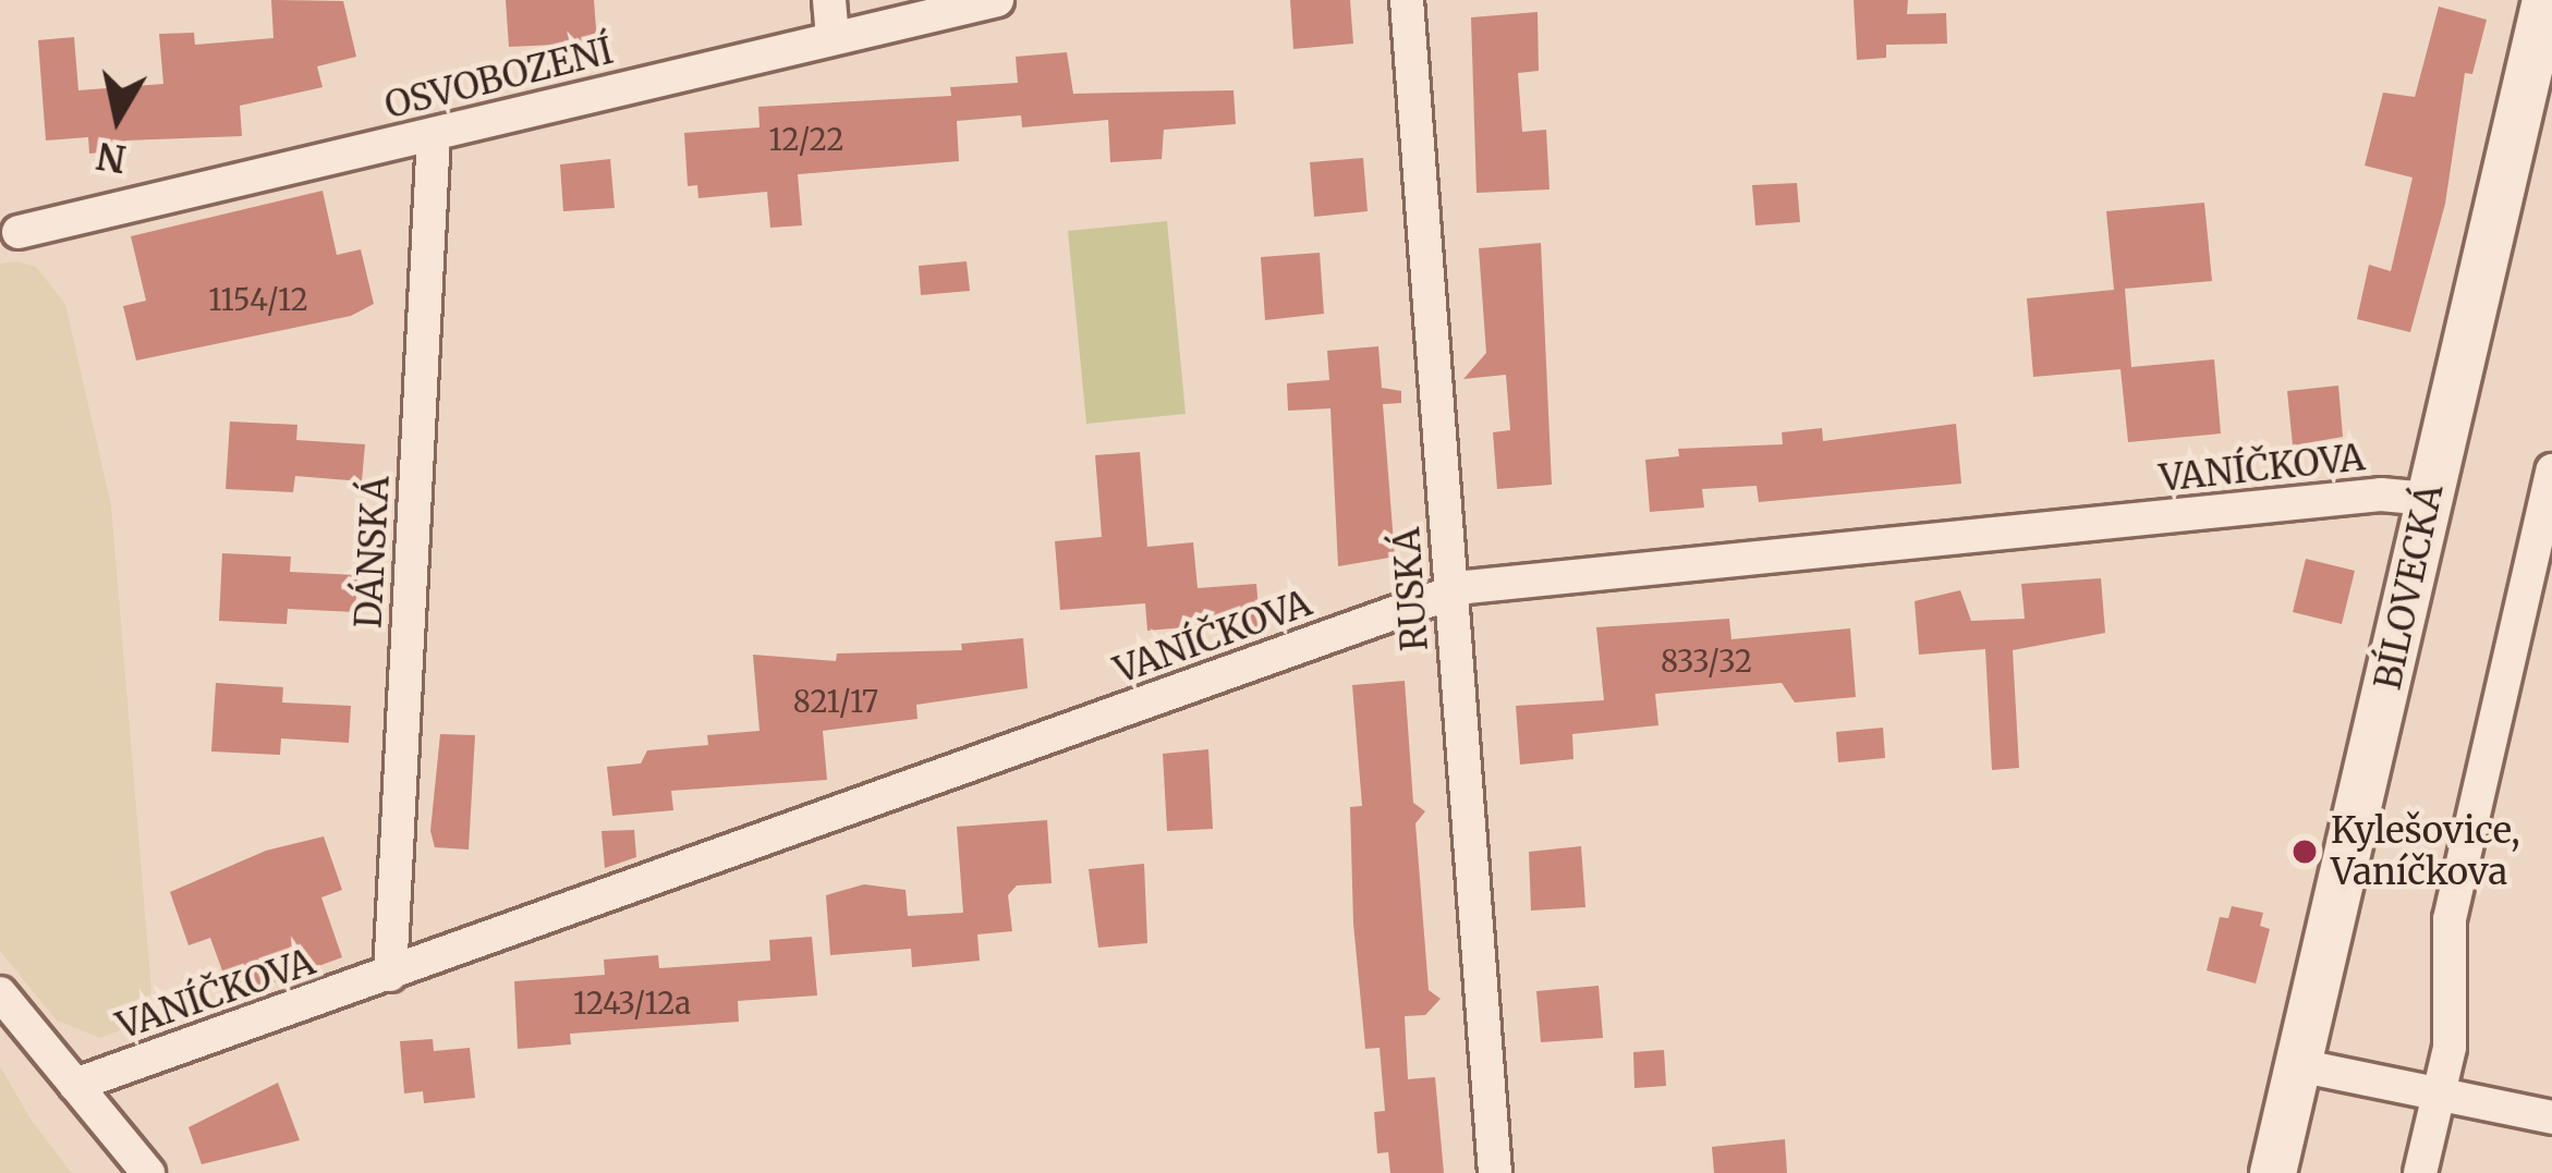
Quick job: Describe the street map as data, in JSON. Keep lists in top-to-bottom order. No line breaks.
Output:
{"streets":{"main road":["BÍLOVECKÁ"],"street":["OSVOBOZENÍ","VANÍČKOVA","DÁNSKÁ","RUSKÁ"]},"crossings":[["OSVOBOZENÍ","DÁNSKÁ"],["VANÍČKOVA","DÁNSKÁ"],["VANÍČKOVA","BÍLOVECKÁ"],["VANÍČKOVA","RUSKÁ"]],"places":["Kylešovice, Vaníčkova"],"house_numbers":["12/22","1154/12","833/32","821/17","1243/12a"],"north":"bottom"}
